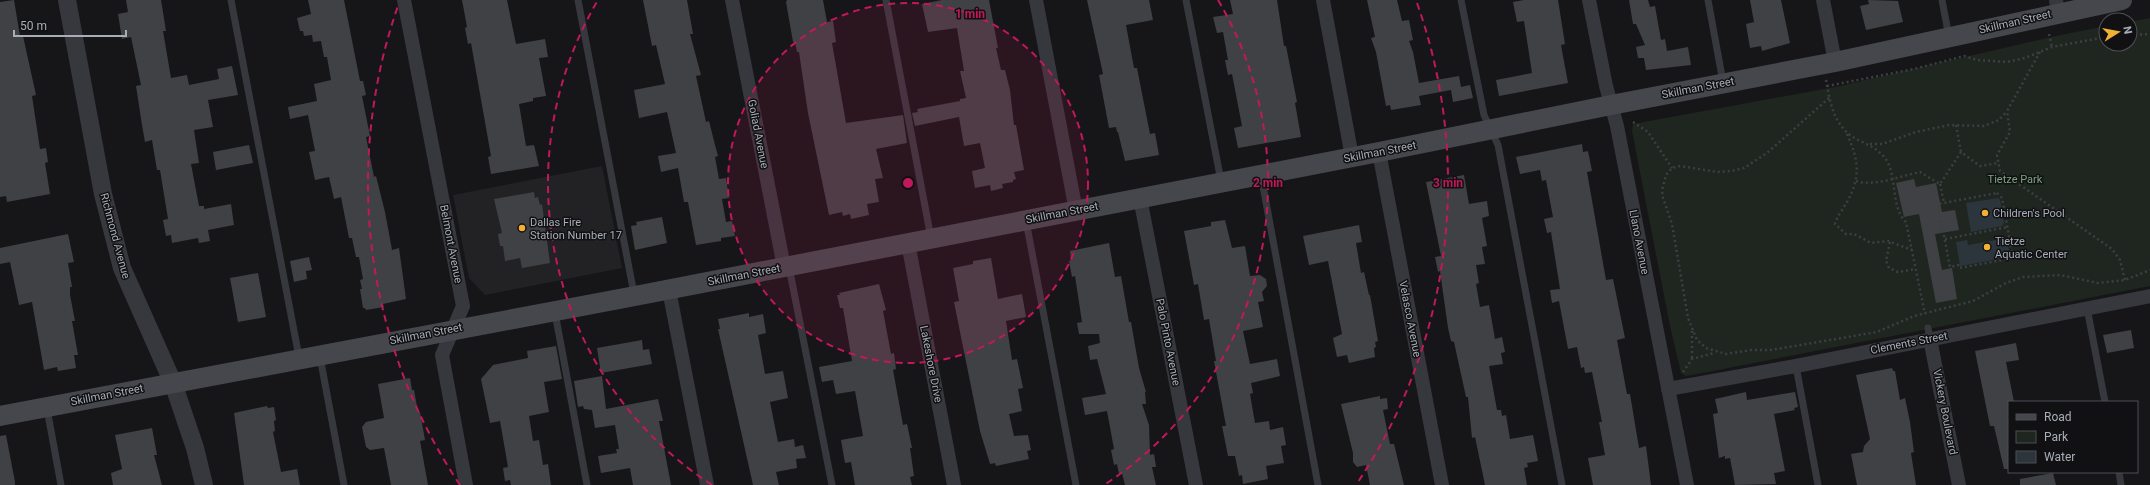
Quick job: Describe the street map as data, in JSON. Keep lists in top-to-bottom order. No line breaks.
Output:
{"streets":{"main road":["Skillman Street"],"street":["Goliad Avenue","Richmond Avenue","Llano Avenue","Belmont Avenue","Velasco Avenue","Palo Pinto Avenue","Clements Street","Lakeshore Drive","Vickery Boulevard"]},"crossings":[["Skillman Street","Goliad Avenue"],["Skillman Street","Richmond Avenue"],["Skillman Street","Llano Avenue"],["Skillman Street","Belmont Avenue"],["Skillman Street","Velasco Avenue"],["Skillman Street","Palo Pinto Avenue"],["Skillman Street","Lakeshore Drive"],["Llano Avenue","Clements Street"],["Clements Street","Vickery Boulevard"]],"parks":["Tietze Park"],"places":["Children's Pool","Dallas Fire Station Number 17","Tietze Aquatic Center"],"legend":["Road","Park","Water"],"scale_bar":"50 m","north":"right","rings":["1 min","2 min","3 min"]}
